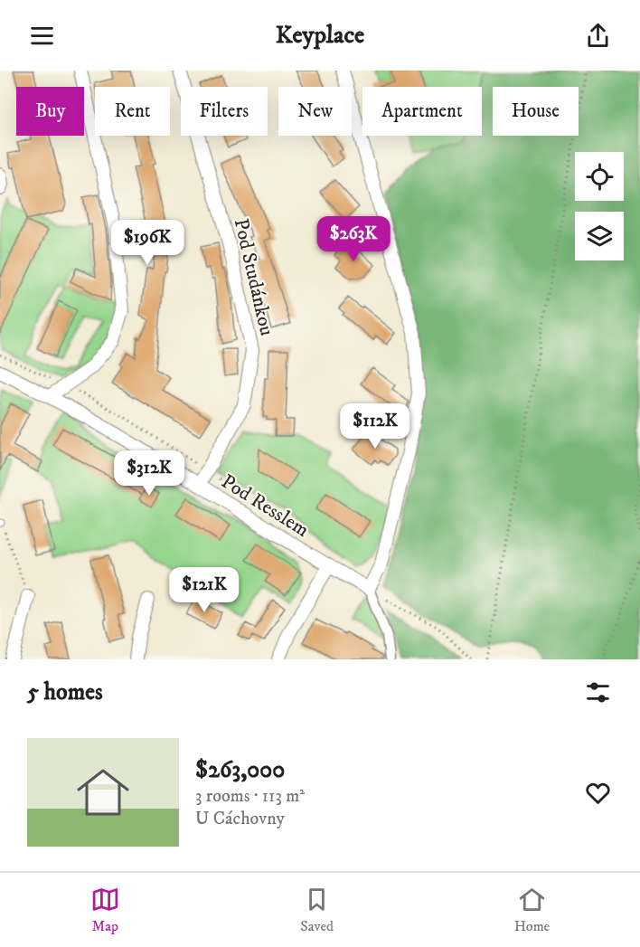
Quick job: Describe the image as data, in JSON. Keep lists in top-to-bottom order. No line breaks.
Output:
{"streets":{"street":["Pod Studánkou","Pod Resslem"]},"crossings":[["Pod Studánkou","Pod Resslem"]],"page":{"header":"Keyplace","chip":["Buy","Rent","Filters","New","Apartment","House"],"price":["$263K","$196K","$112K","$312K","$121K"],"heading":"5 homes","list":[{"name":"$263,000","note":"3 rooms · 113 m² · U Cáchovny"}],"tabs":["Map","Saved","Home"]}}
